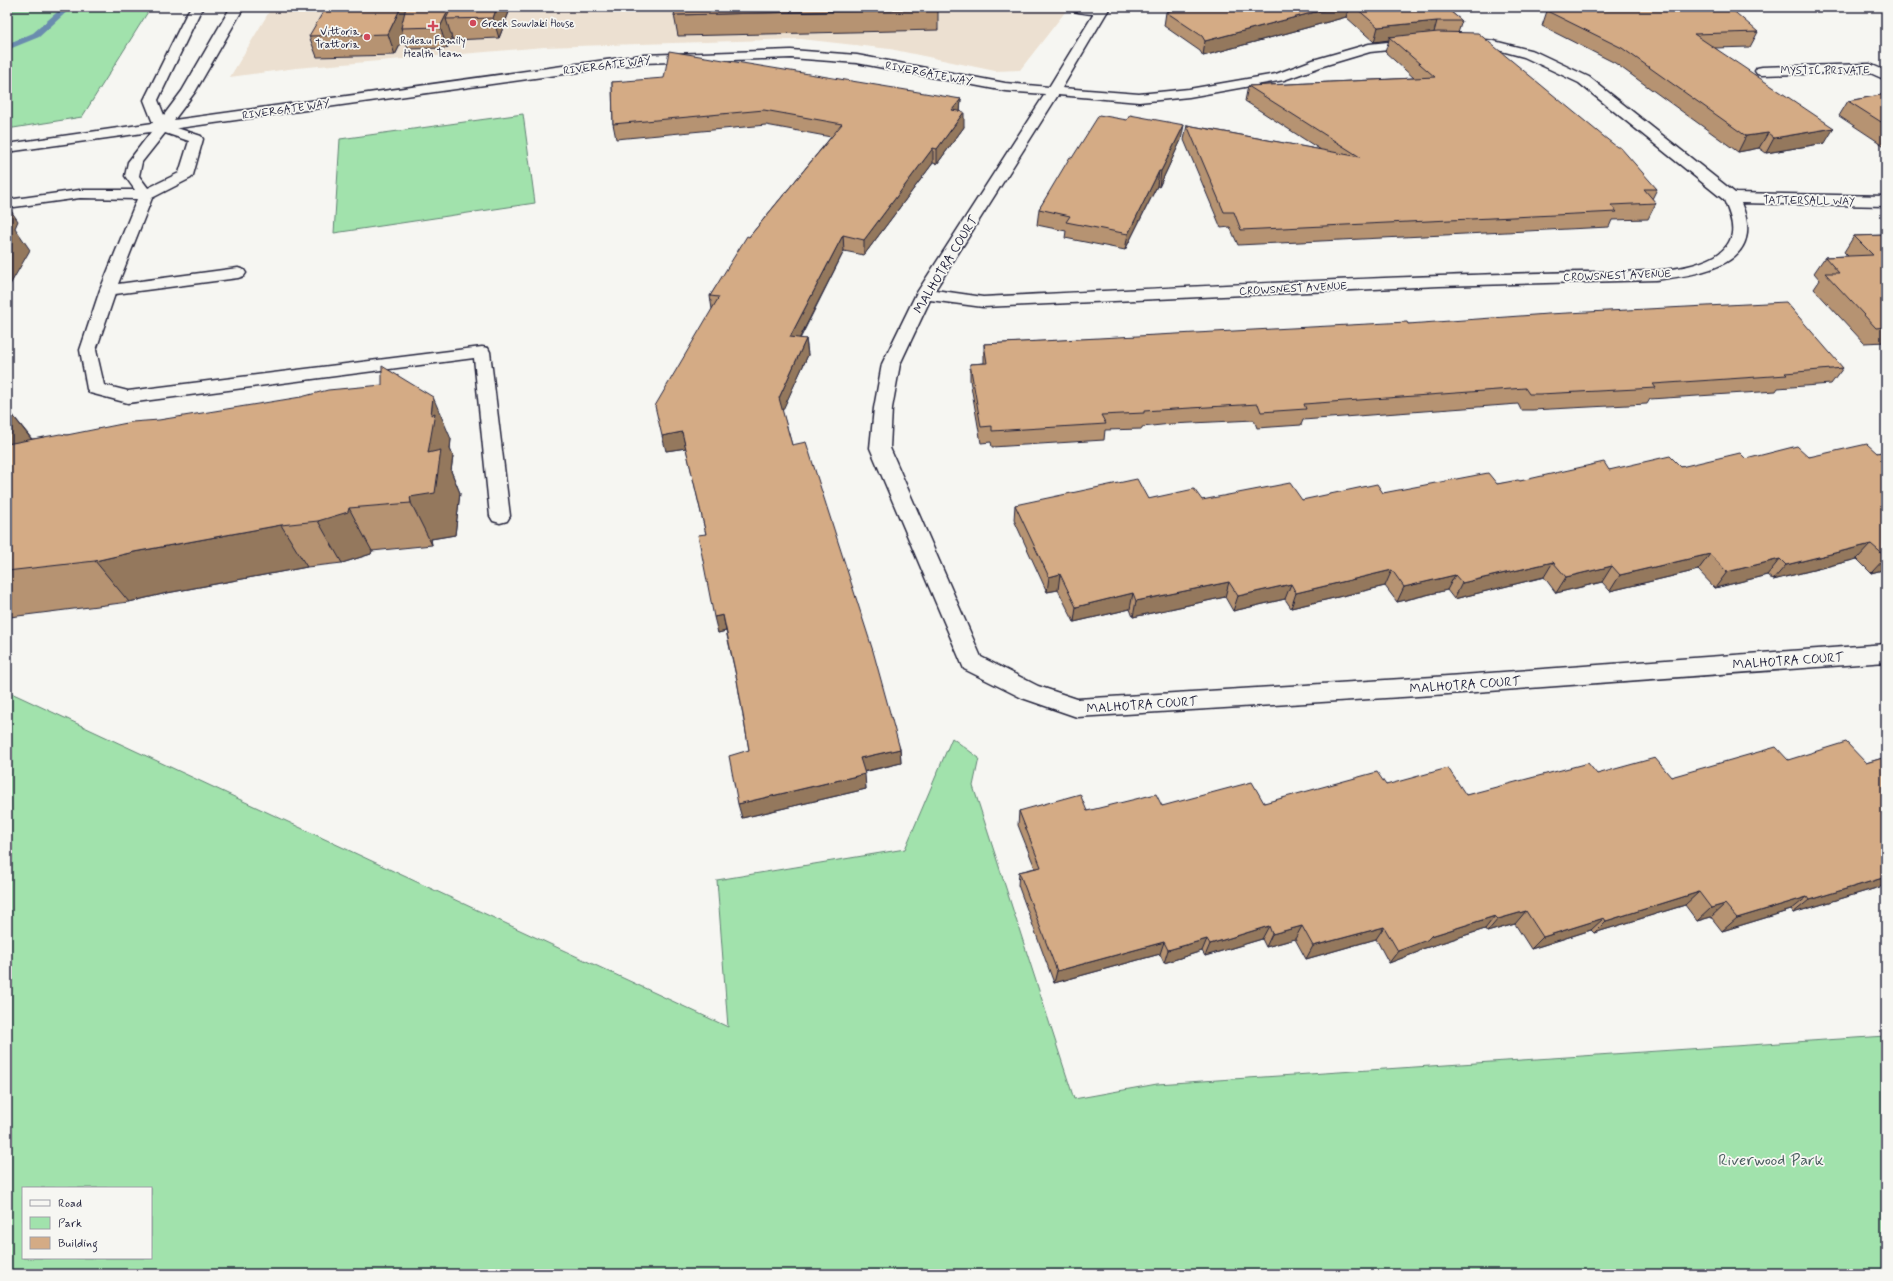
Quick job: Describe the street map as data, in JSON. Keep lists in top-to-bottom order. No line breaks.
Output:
{"streets":{"street":["RIVERGATE WAY","MYSTIC PRIVATE","TATTERSALL WAY","MALHOTRA COURT","CROWSNEST AVENUE"]},"crossings":[["RIVERGATE WAY","MALHOTRA COURT"],["TATTERSALL WAY","CROWSNEST AVENUE"],["MALHOTRA COURT","CROWSNEST AVENUE"]],"parks":["Riverwood Park"],"places":{"other":["Greek Souvlaki House","Vittoria Trattoria"],"health":["Rideau Family Health Team"]},"legend":["Road","Park","Building"]}
